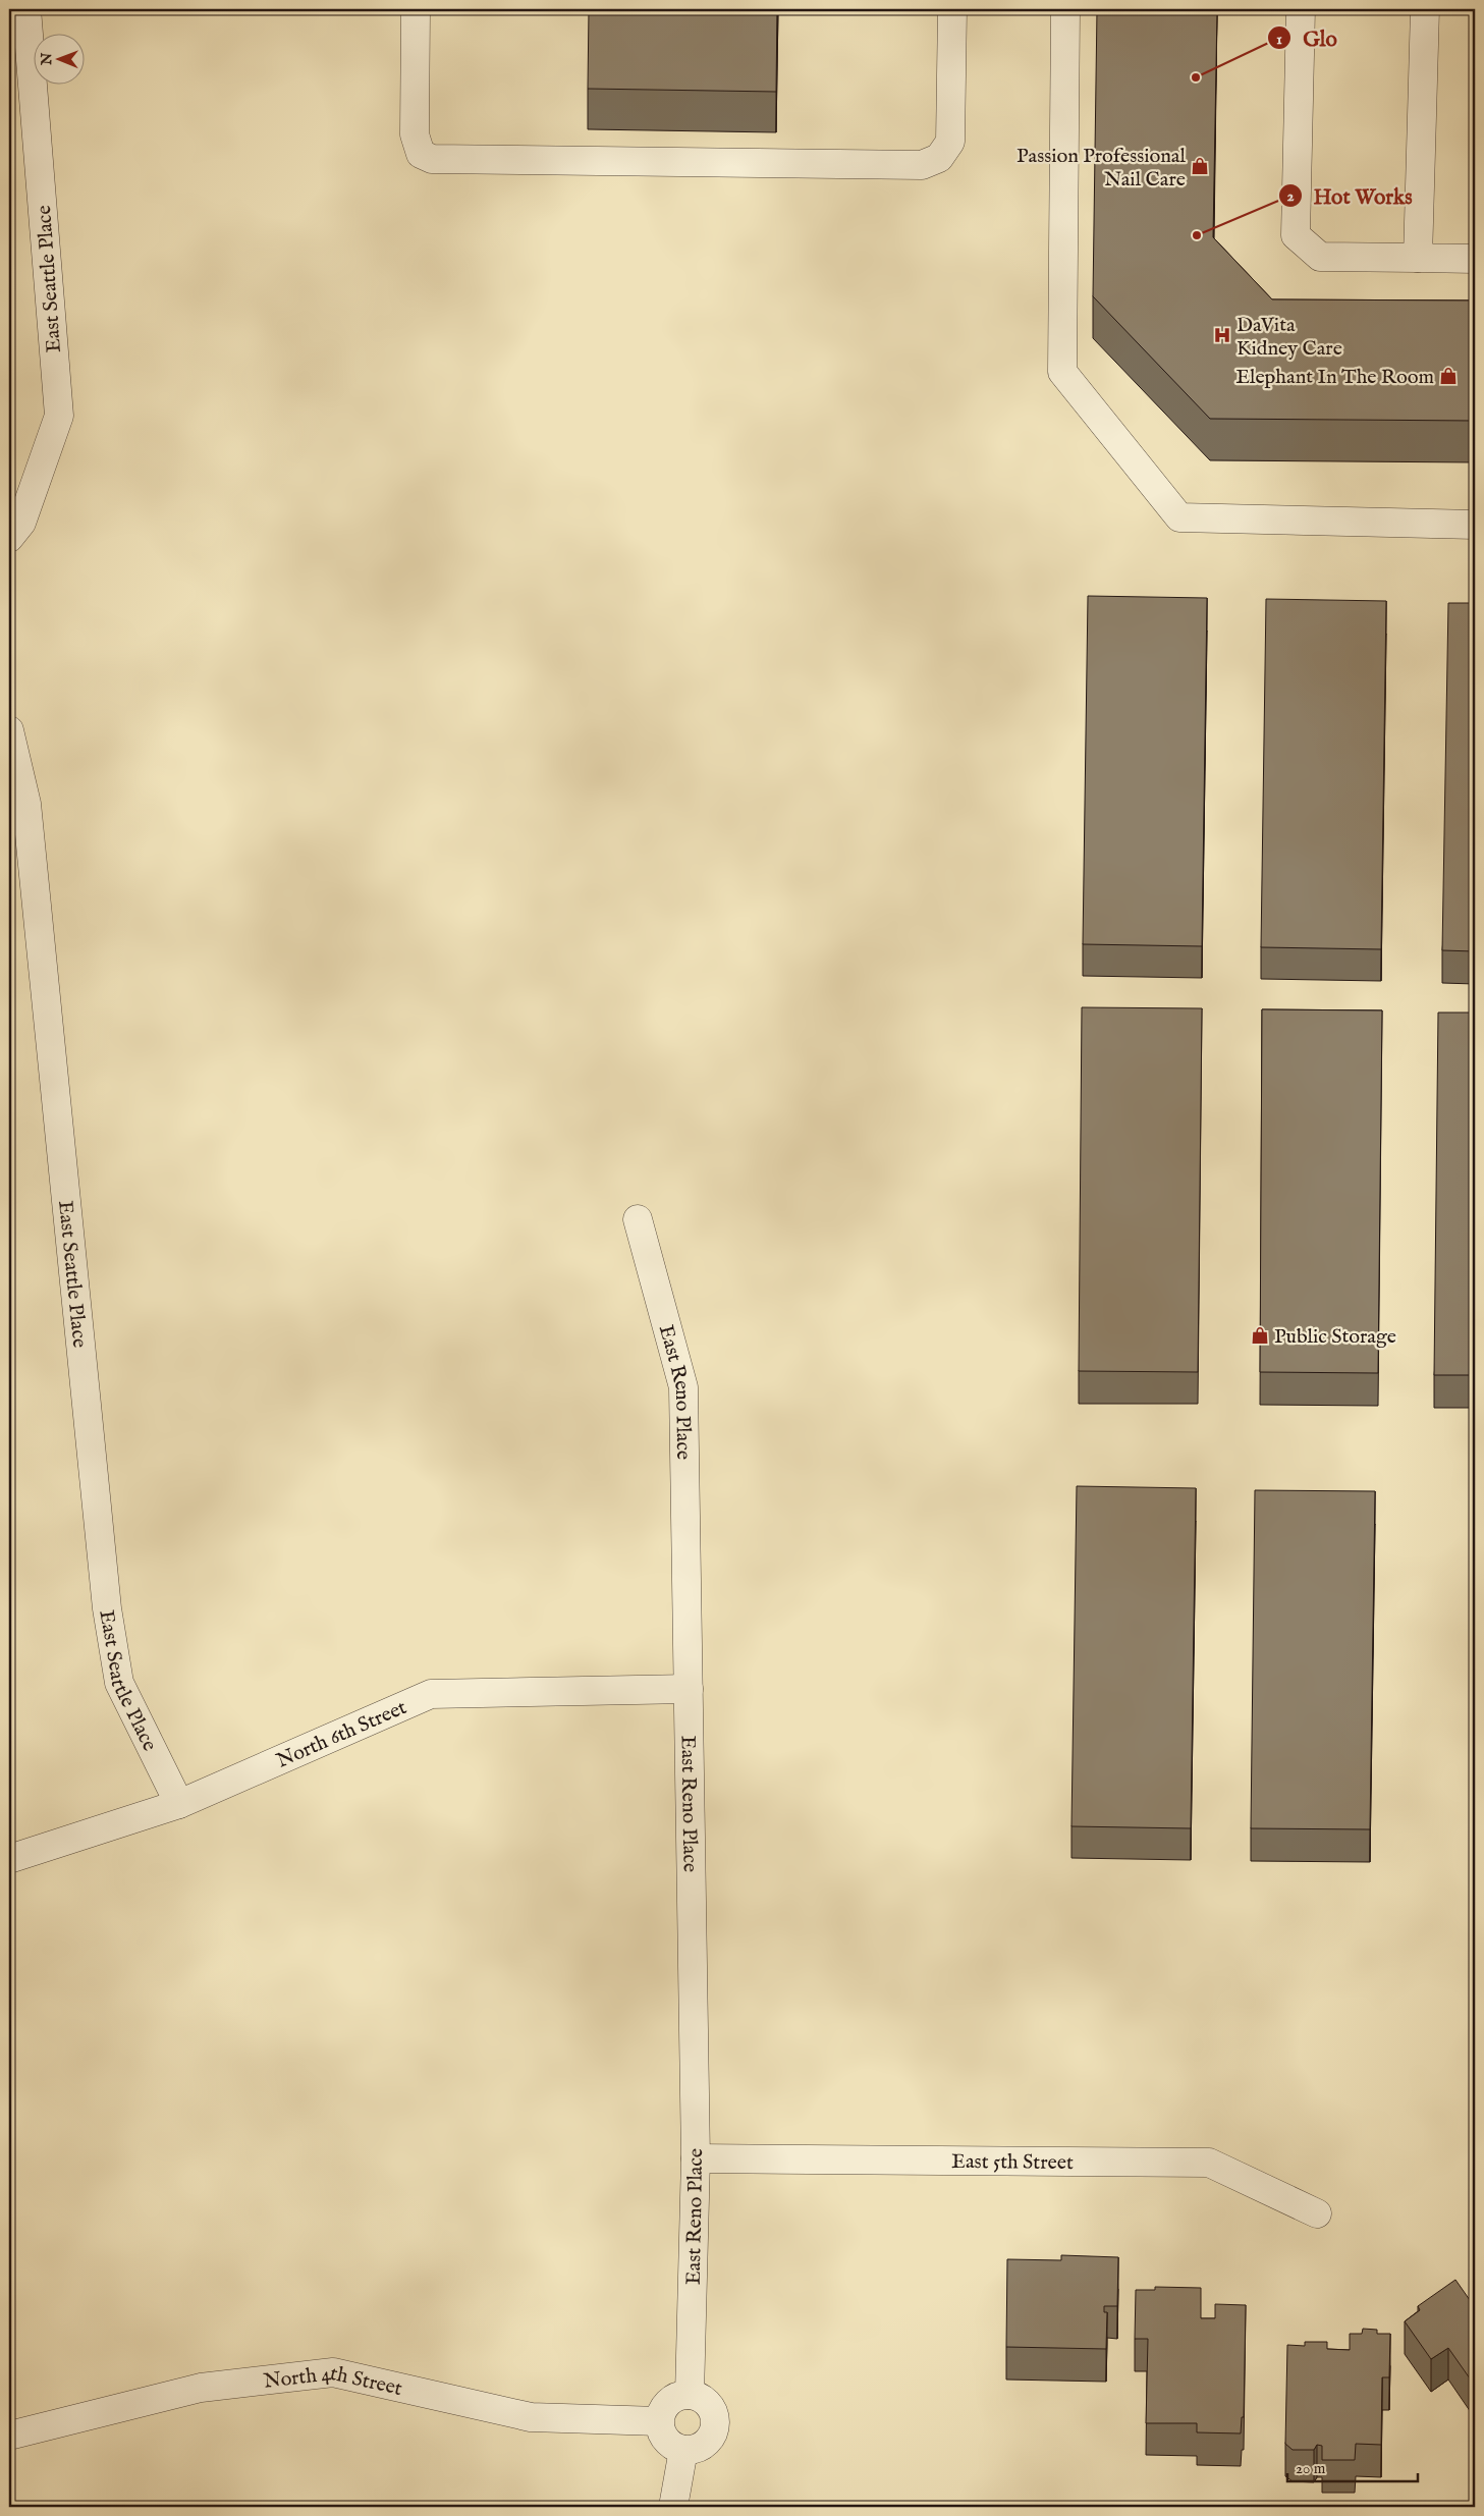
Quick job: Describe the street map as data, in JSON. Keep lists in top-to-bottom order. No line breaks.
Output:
{"streets":{"street":["East Seattle Place","East Reno Place","North 6th Street","East 5th Street","North 4th Street"]},"crossings":[["East Seattle Place","North 6th Street"],["East Reno Place","North 6th Street"],["East Reno Place","East 5th Street"],["East Reno Place","North 4th Street"]],"places":{"other":["Glo","Hot Works"],"shop":["Passion Professional Nail Care","Elephant In The Room","Public Storage"],"hospital":["DaVita Kidney Care"]},"scale_bar":"20 m","north":"left"}
